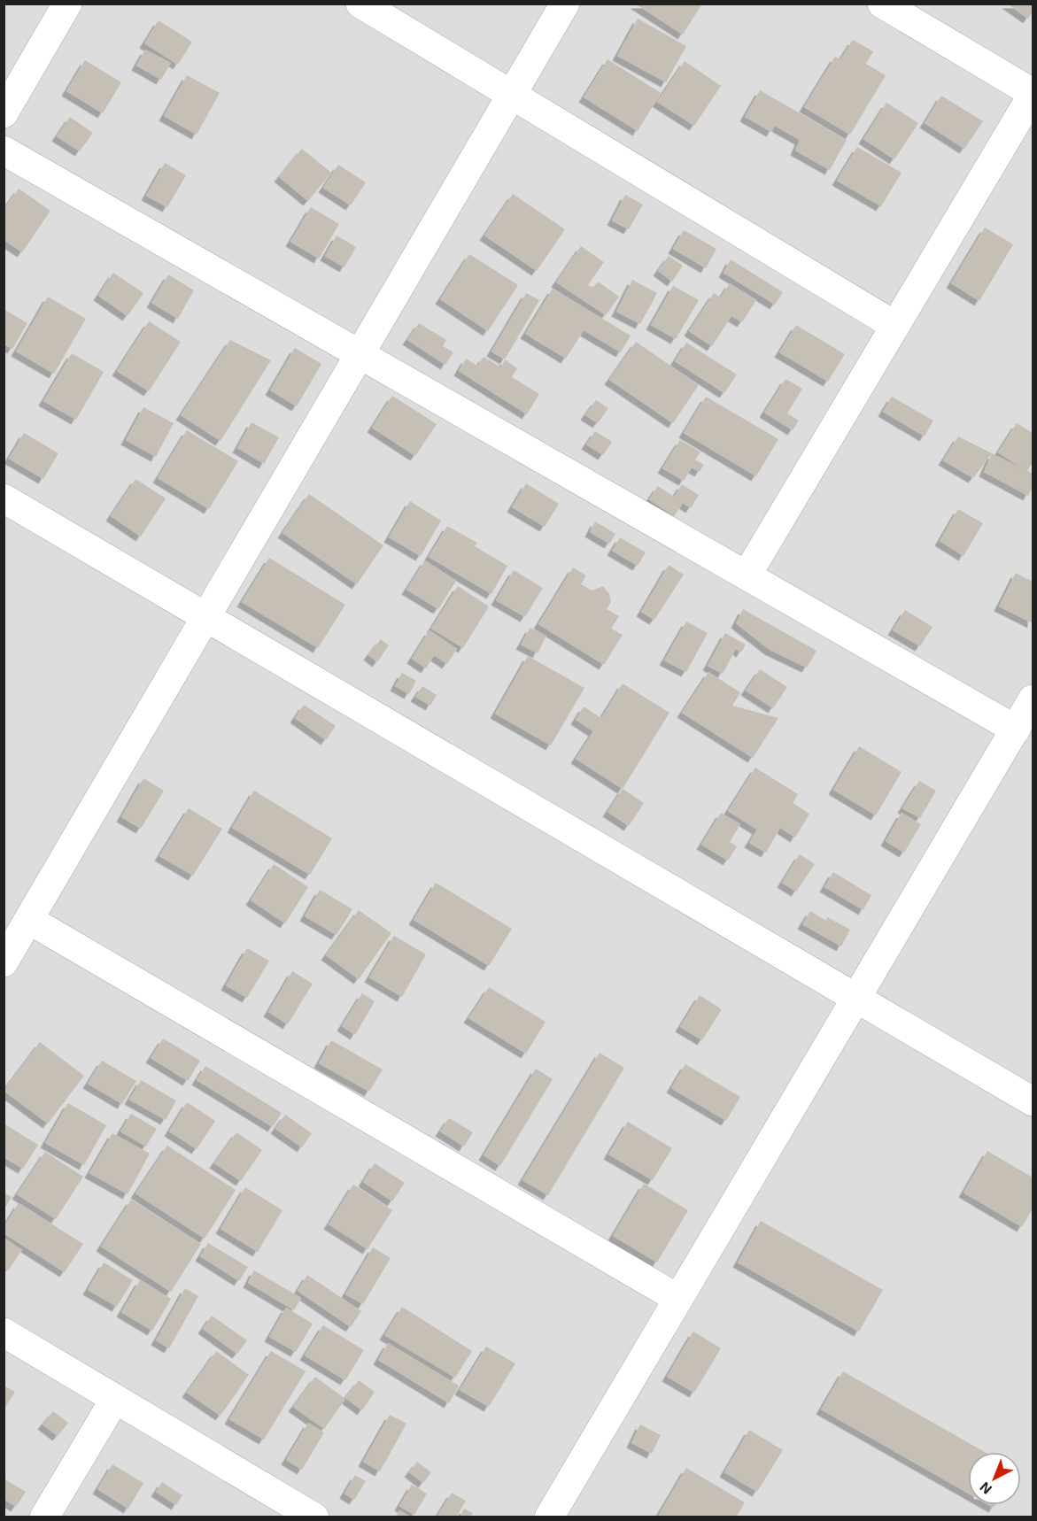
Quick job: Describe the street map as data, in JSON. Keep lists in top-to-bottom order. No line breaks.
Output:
{"north":"bottom left"}
